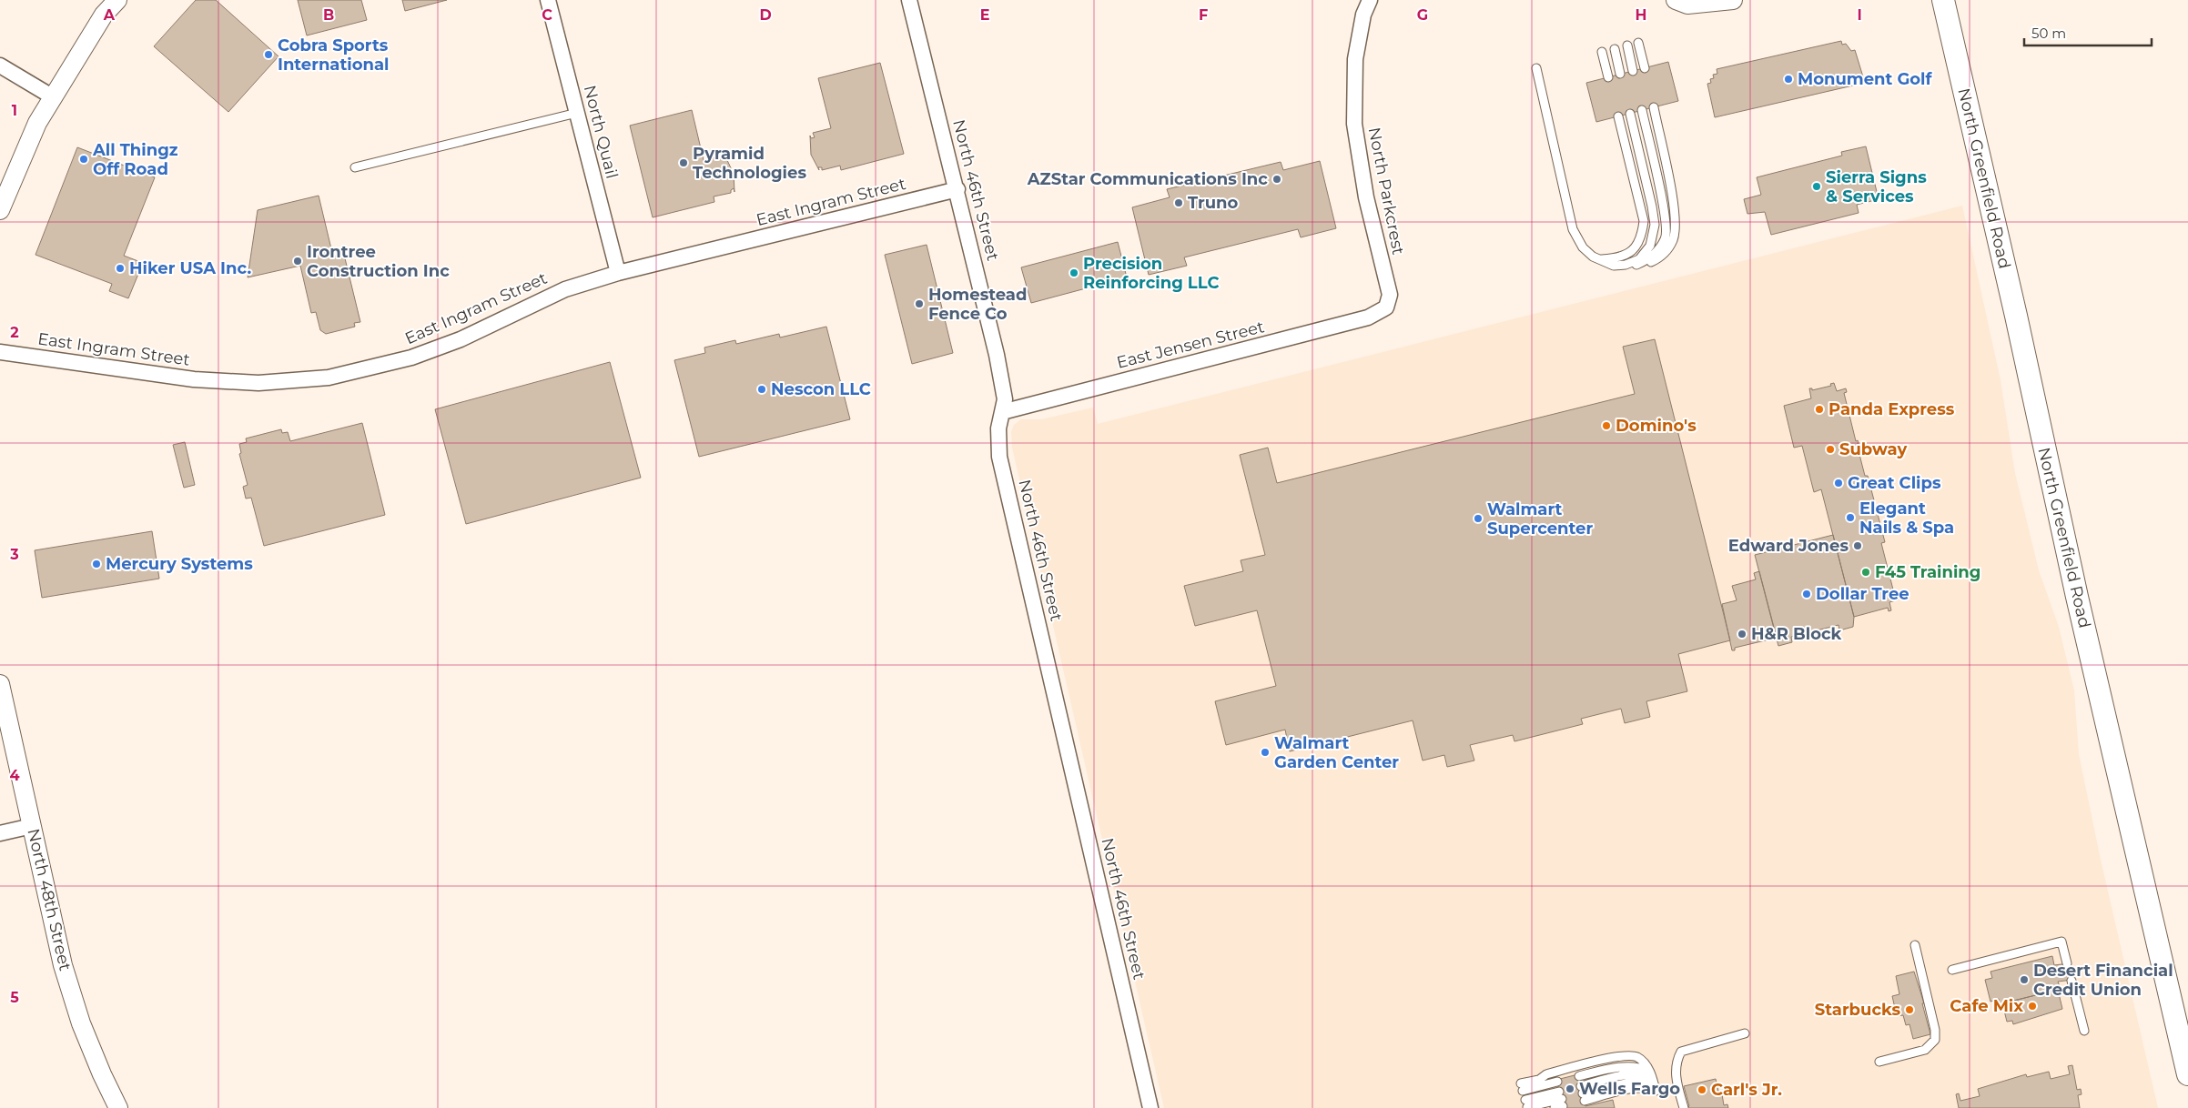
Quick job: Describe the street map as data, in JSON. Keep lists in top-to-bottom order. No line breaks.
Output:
{"streets":{"main road":["North Greenfield Road"],"street":["North Quail","North 46th Street","North Parkcrest","East Ingram Street","East Jensen Street","North 48th Street"]},"crossings":[["North Quail","East Ingram Street"],["North 46th Street","East Ingram Street"],["North 46th Street","East Jensen Street"],["North Parkcrest","East Jensen Street"]],"places":["Cobra Sports International","Monument Golf","All Thingz Off Road","Pyramid Technologies","AZStar Communications Inc","Sierra Signs & Services","Truno","Irontree Construction Inc","Hiker USA Inc.","Precision Reinforcing LLC","Homestead Fence Co","Nescon LLC","Panda Express","Domino's","Subway","Great Clips","Elegant Nails & Spa","Walmart Supercenter","Edward Jones","Mercury Systems","F45 Training","Dollar Tree","H&R Block","Walmart Garden Center","Desert Financial Credit Union","Cafe Mix","Starbucks","Wells Fargo","Carl's Jr."],"scale_bar":"50 m","grid":{"columns":["A","B","C","D","E","F","G","H","I"],"rows":["1","2","3","4","5"]}}
